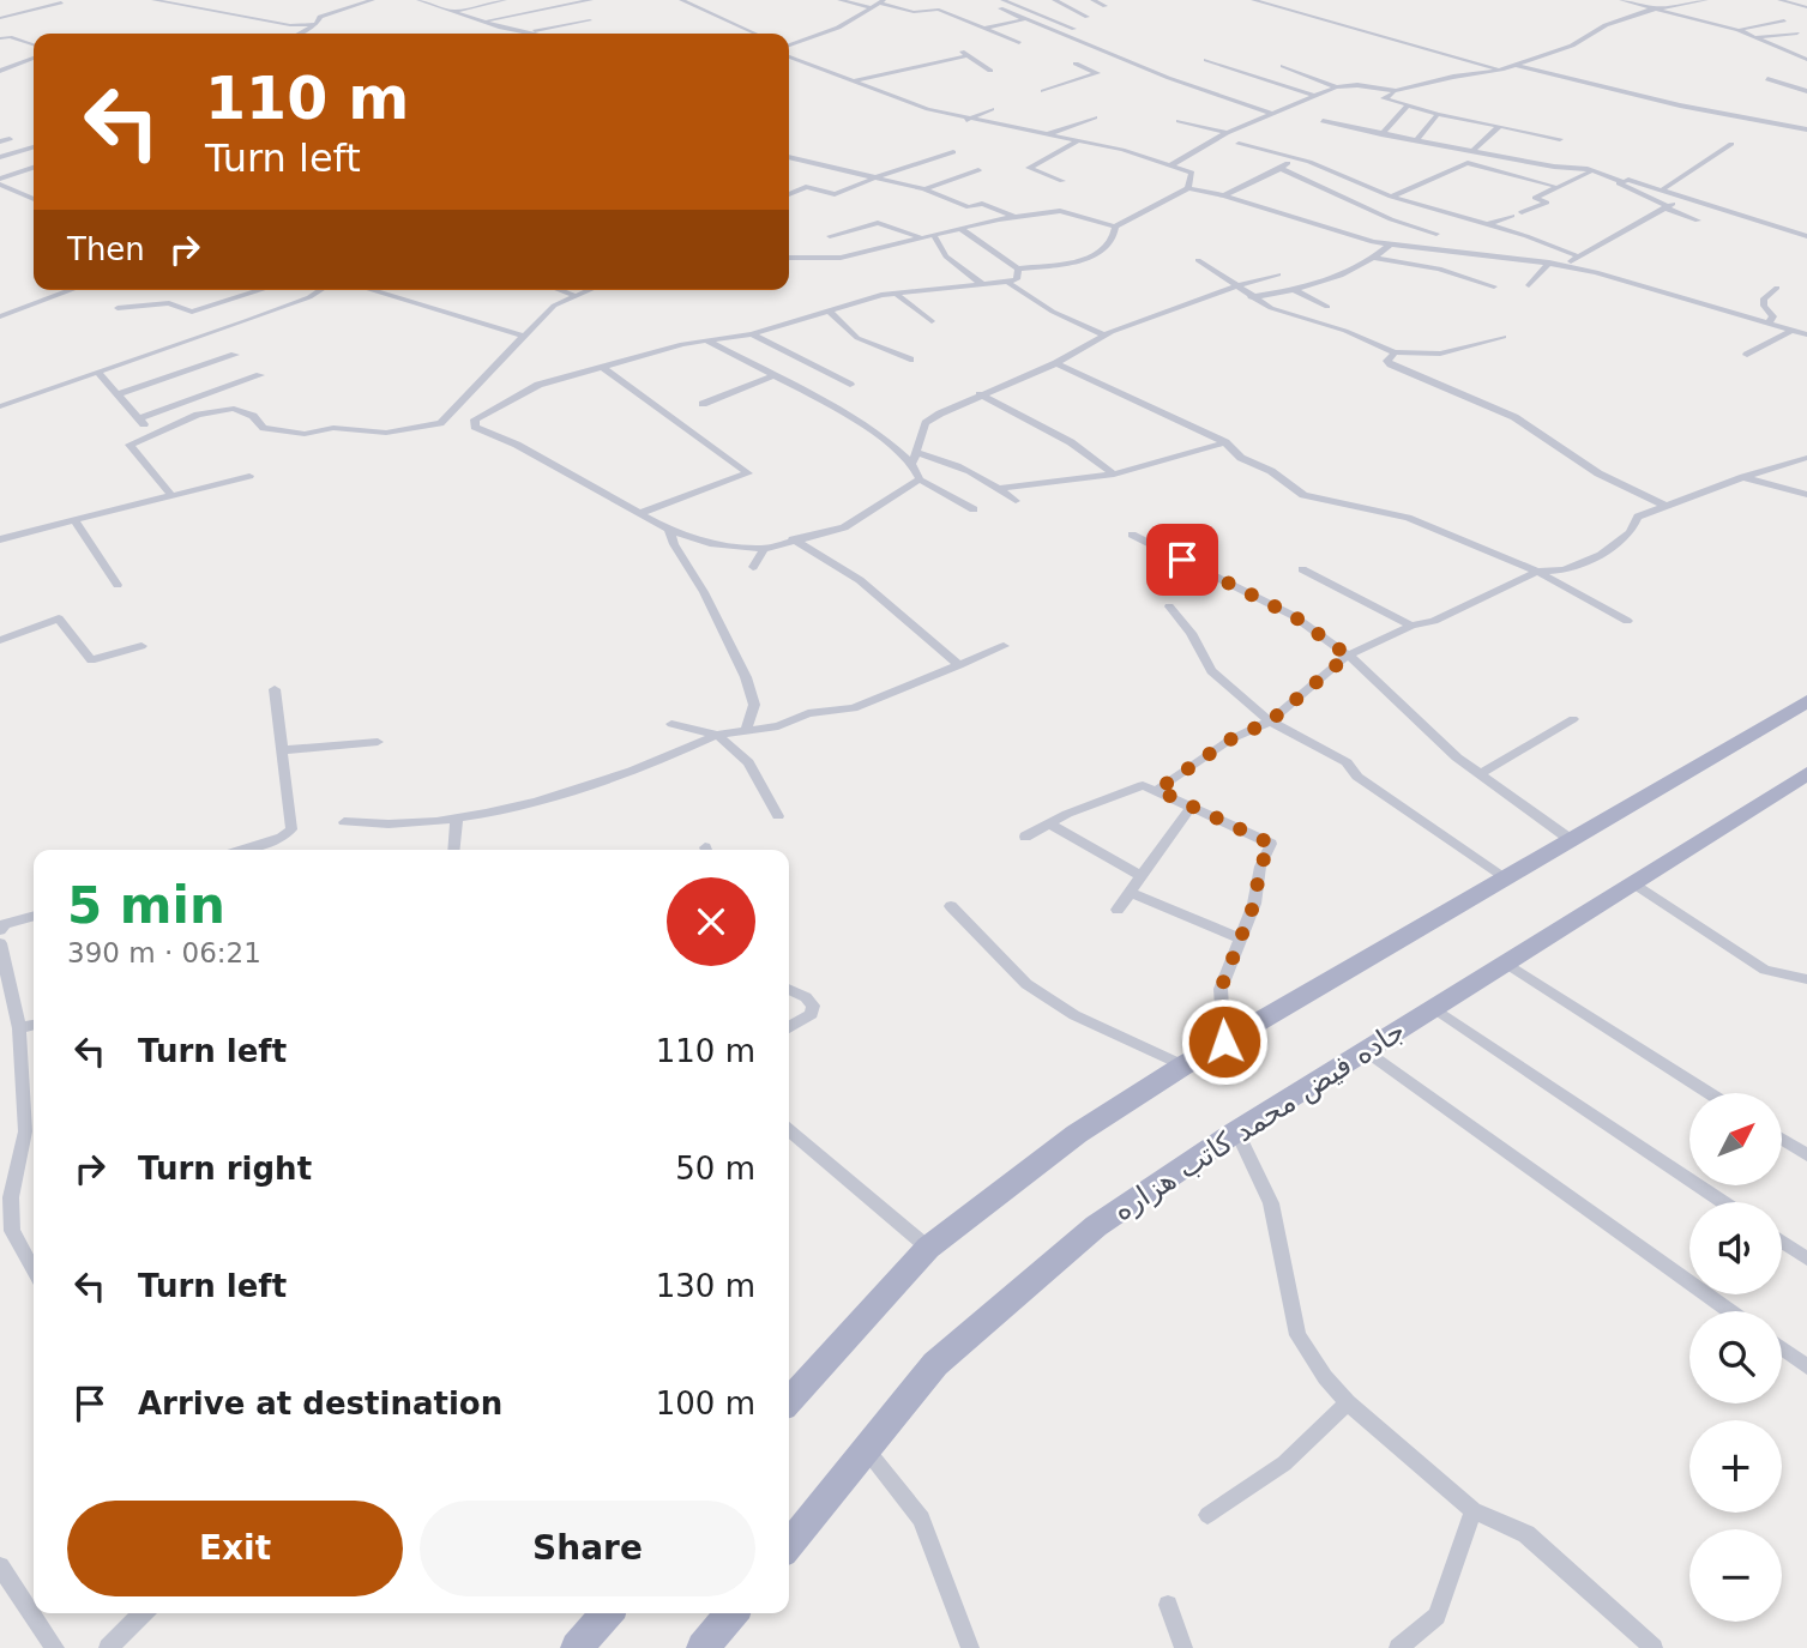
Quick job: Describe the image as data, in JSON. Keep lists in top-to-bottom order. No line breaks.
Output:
{"streets":{"main road":["جاده فیض محمد کاتب هزاره"]},"north":"top right","page":{"turn":["110 m","Turn left"],"then":"Then","heading":["5 min","390 m · 06:21"],"list":[{"name":"Turn left","value":"110 m"},{"name":"Turn right","value":"50 m"},{"name":"Turn left","value":"130 m"},{"name":"Arrive at destination","value":"100 m"}],"map_buttons":["+","−"],"buttons":["Exit","Share"]}}
